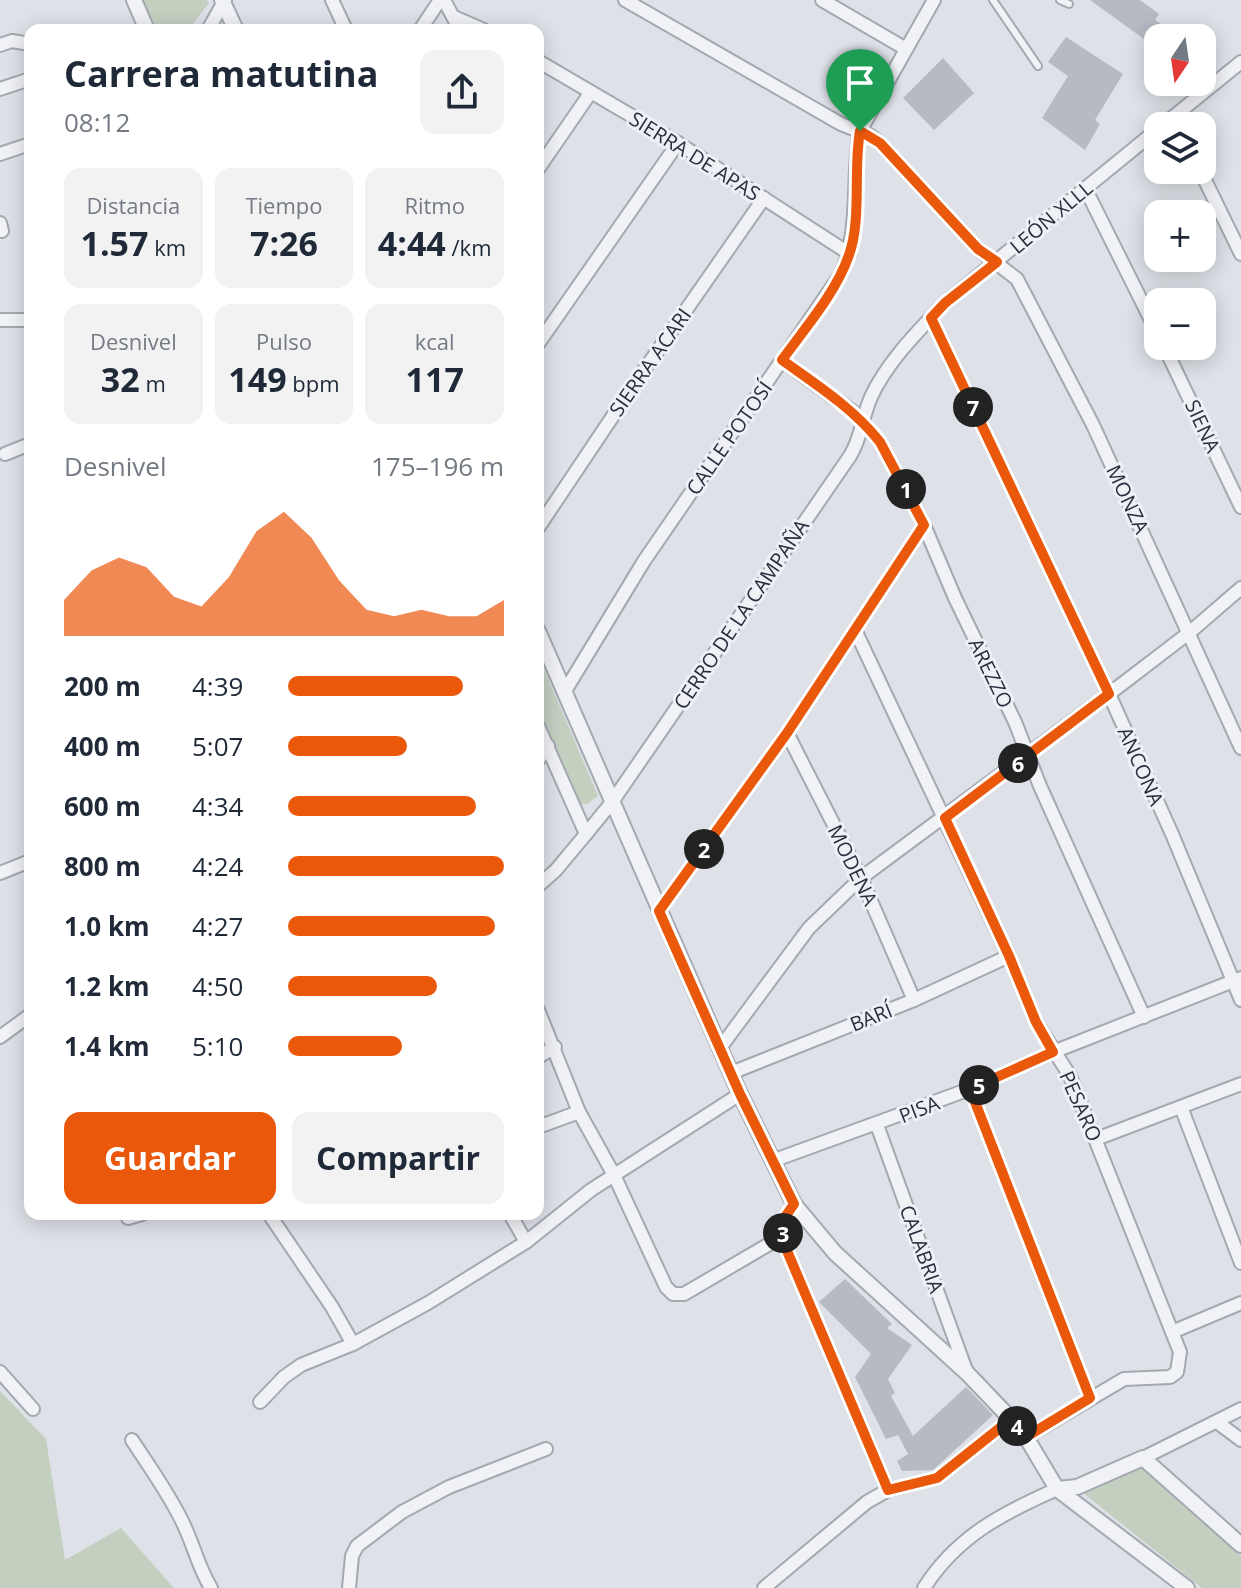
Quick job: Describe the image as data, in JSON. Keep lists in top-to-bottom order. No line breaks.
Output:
{"streets":{"street":["SIERRA DE APAS","LEÓN XLLL","SIERRA ACARI","SIENA","CALLE POTOSÍ","MONZA","CERRO DE LA CAMPAÑA","AREZZO","ANCONA","MODENA","BARÍ","PESARO","PISA","CALABRIA"]},"crossings":[["SIERRA DE APAS","SIERRA ACARI"],["SIERRA DE APAS","CALLE POTOSÍ"],["LEÓN XLLL","MONZA"],["LEÓN XLLL","CERRO DE LA CAMPAÑA"],["LEÓN XLLL","AREZZO"],["LEÓN XLLL","ANCONA"],["CALLE POTOSÍ","MONZA"],["CALLE POTOSÍ","AREZZO"],["CERRO DE LA CAMPAÑA","AREZZO"],["AREZZO","PISA"],["ANCONA","PISA"],["MODENA","BARÍ"],["BARÍ","PESARO"],["PESARO","PISA"],["PISA","CALABRIA"]],"north":"bottom","page":{"map_buttons":["+","−"],"heading":["Carrera matutina","08:12"],"stats":[["Distancia","1.57 km"],["Tiempo","7:26"],["Ritmo","4:44 /km"],["Desnivel","32 m"],["Pulso","149 bpm"],["kcal","117"]],"pins":["7","1","6","2","5","3","4"],"chart":["Desnivel","175–196 m"],"list":[{"name":"200 m","note":"4:39"},{"name":"400 m","note":"5:07"},{"name":"600 m","note":"4:34"},{"name":"800 m","note":"4:24"},{"name":"1.0 km","note":"4:27"},{"name":"1.2 km","note":"4:50"},{"name":"1.4 km","note":"5:10"}],"buttons":["Guardar","Compartir"]}}
